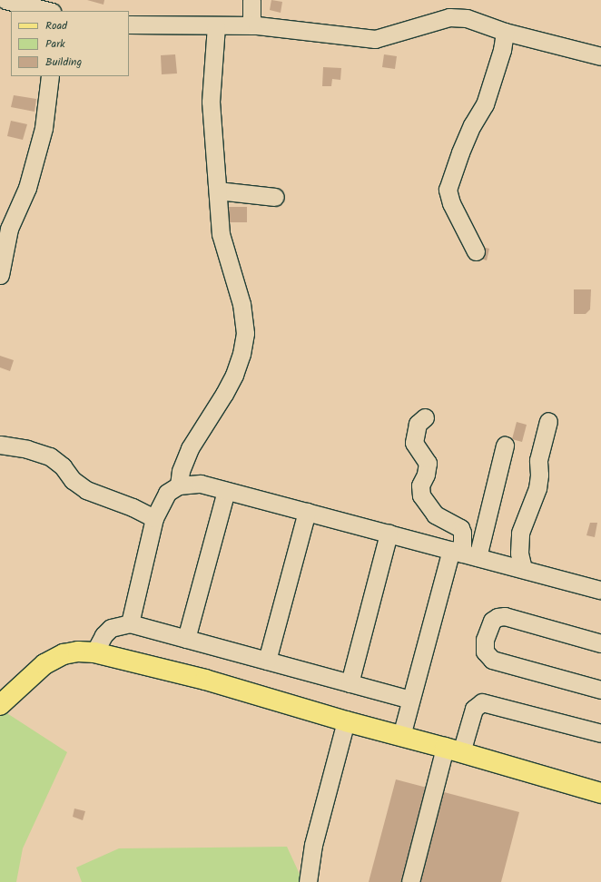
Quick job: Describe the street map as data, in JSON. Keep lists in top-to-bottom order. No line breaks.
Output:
{"legend":["Road","Park","Building"]}
